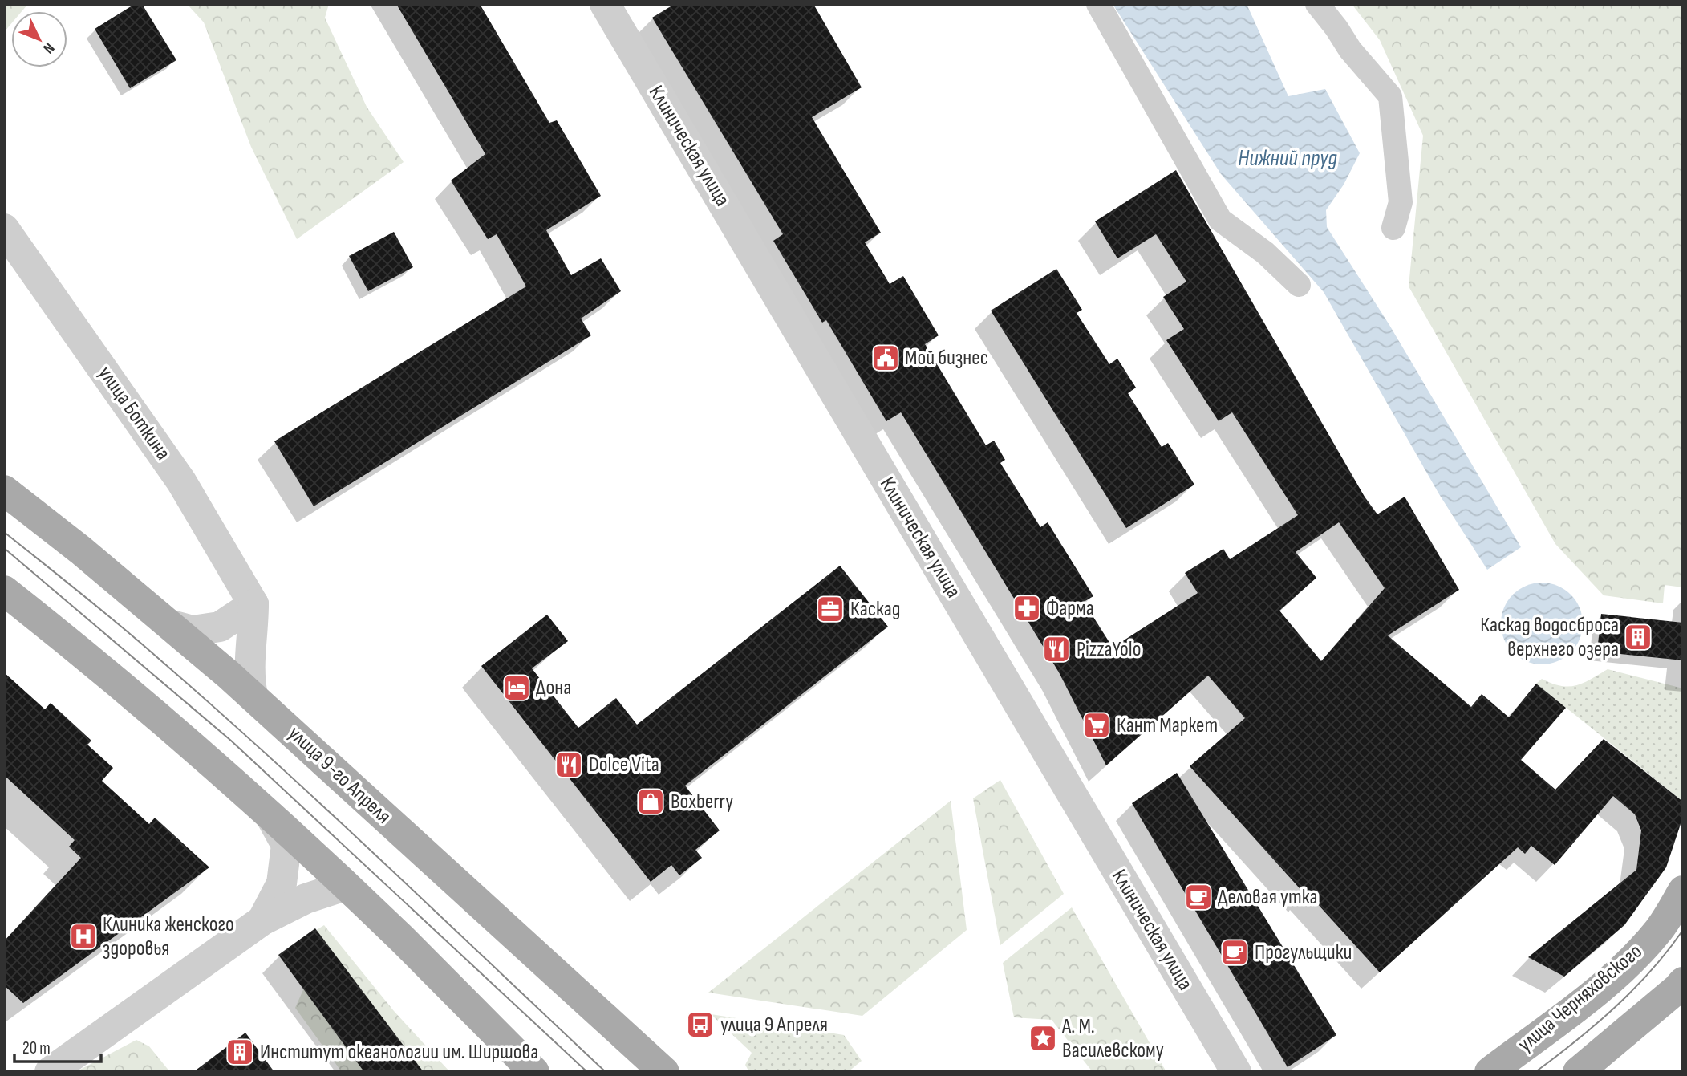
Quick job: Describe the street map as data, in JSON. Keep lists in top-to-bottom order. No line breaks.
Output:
{"streets":{"main road":["улица 9-го Апреля","улица Черняховского"],"street":["Клиническая улица","улица Боткина"]},"water":["Нижний пруд"],"places":{"public building":["Мой бизнес"],"pharmacy":["Фарма"],"office":["Каскад"],"building":["Каскад водосброса верхнего озера","Институт океанологии им. Ширшова"],"restaurant":["PizzaYolo","Dolce Vita"],"hotel":["Дона"],"supermarket":["Кант Маркет"],"shop":["Boxberry"],"cafe":["Деловая утка","Прогульщики"],"hospital":["Клиника женского здоровья"],"bus stop":["улица 9 Апреля"],"place":["А. М. Василевскому"]},"scale_bar":"20 m","north":"bottom right"}
